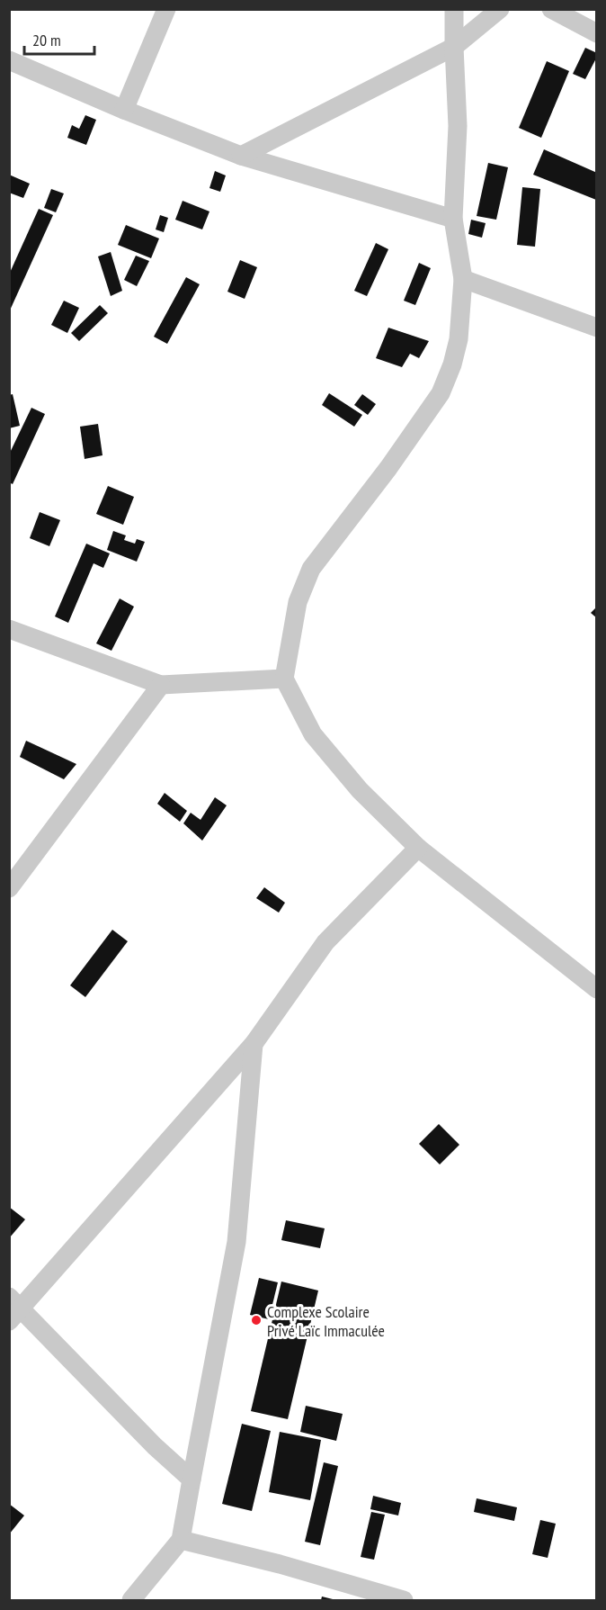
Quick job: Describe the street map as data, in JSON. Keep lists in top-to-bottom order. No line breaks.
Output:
{"places":["Complexe Scolaire Privé Laïc Immaculée"],"scale_bar":"20 m"}
